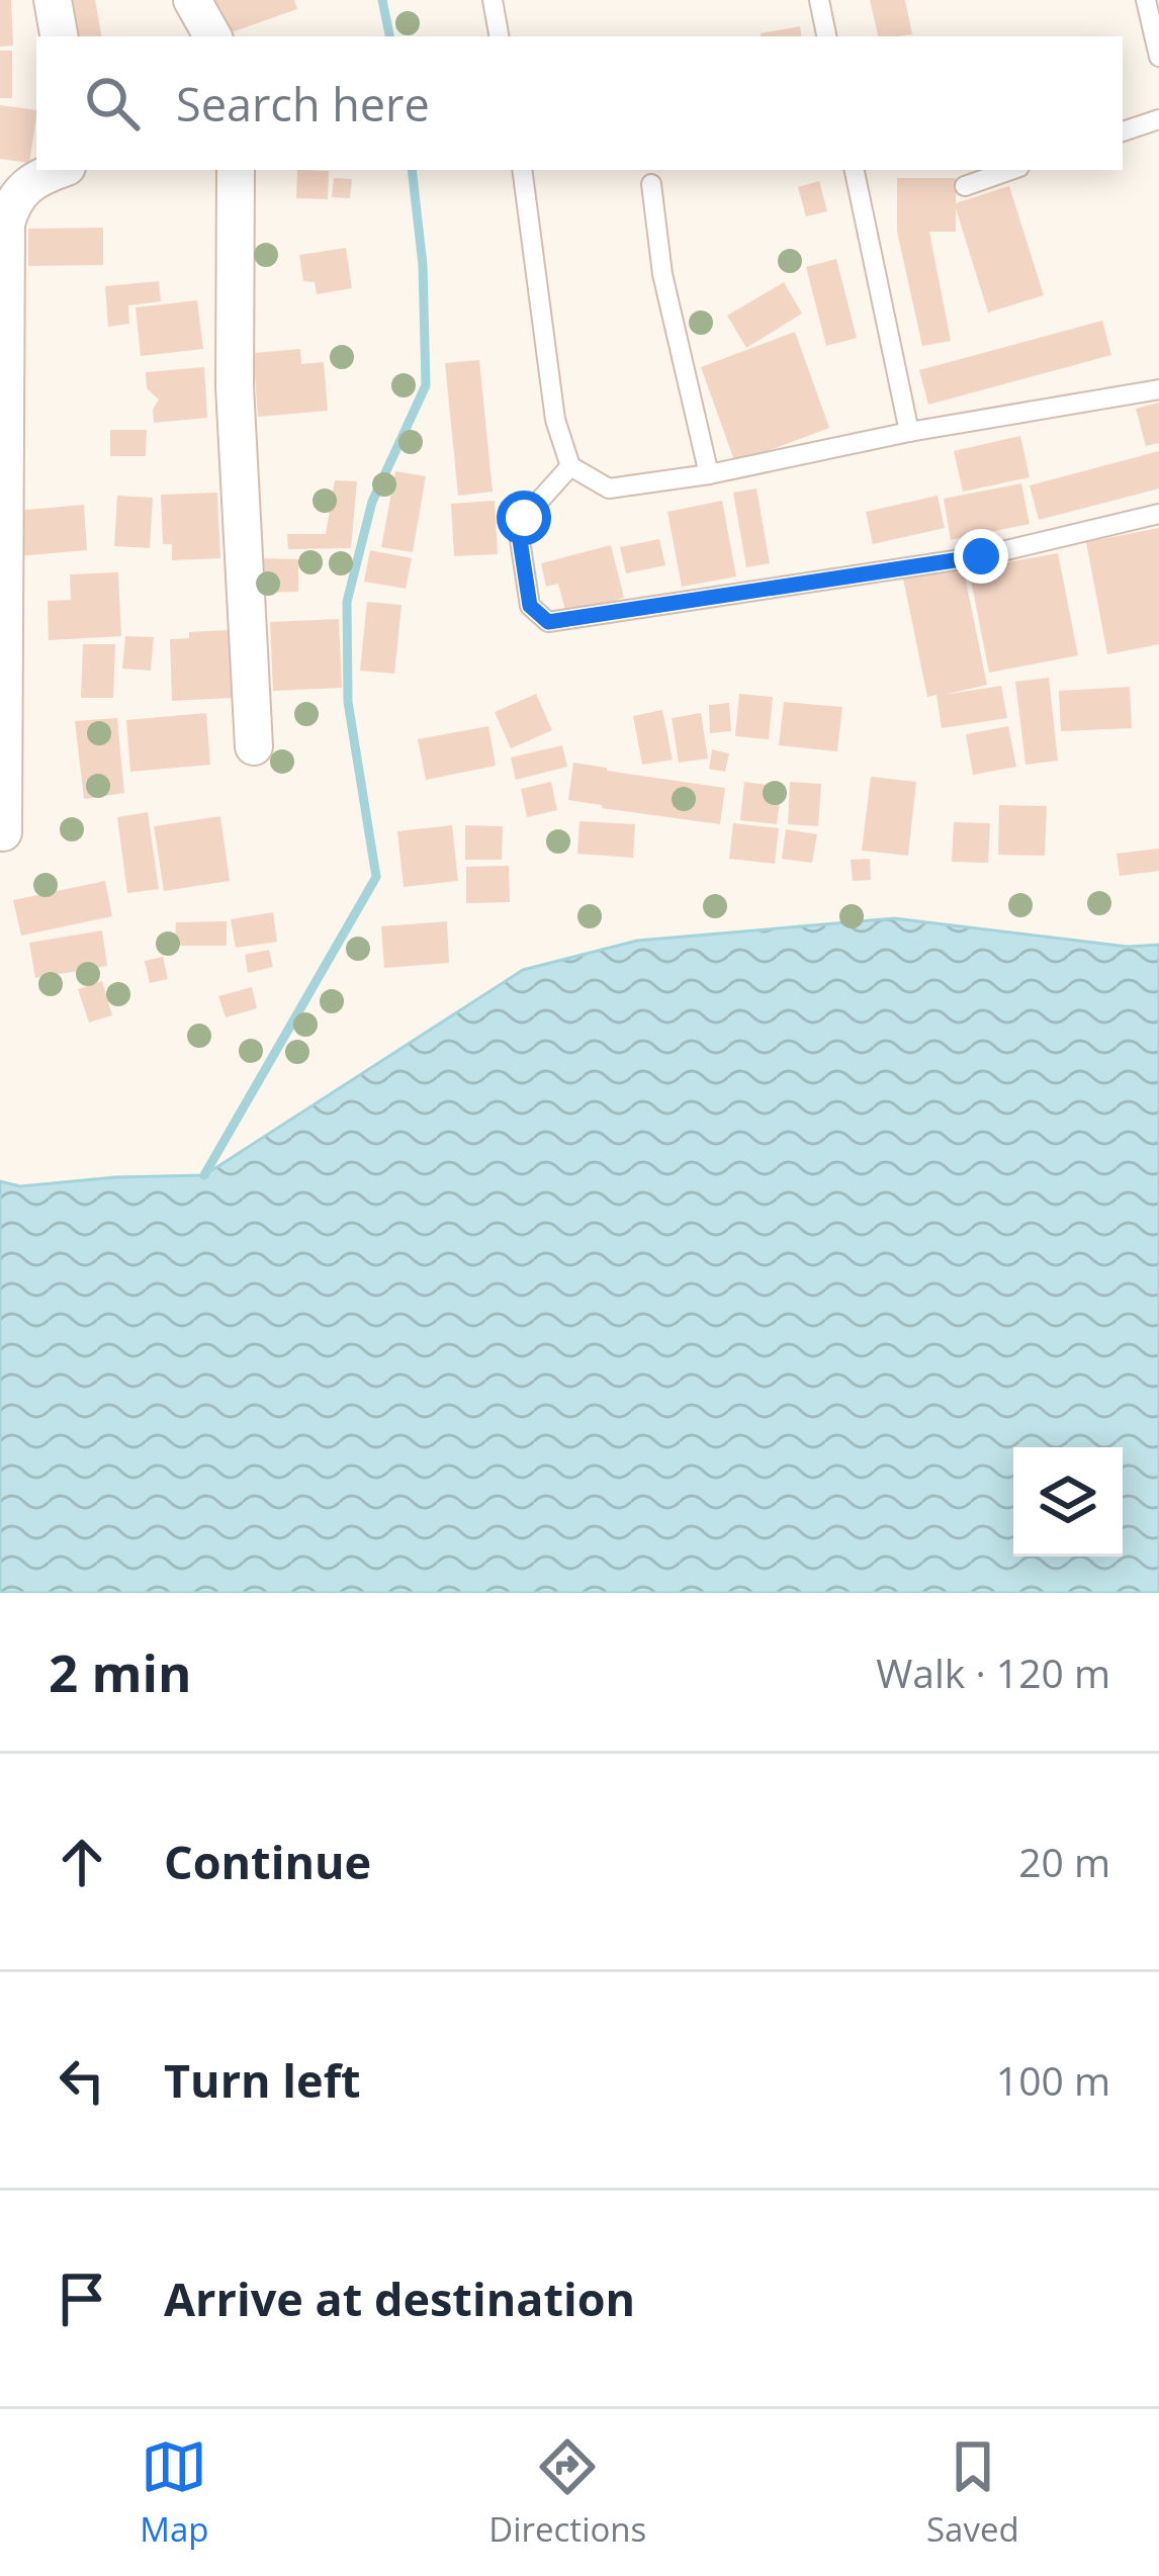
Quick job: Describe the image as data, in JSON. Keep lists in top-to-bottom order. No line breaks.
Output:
{"page":{"search":"Search here","heading":["2 min","Walk · 120 m"],"list":[["Continue","20 m"],["Turn left","100 m"],"Arrive at destination"],"nav":["Map","Directions","Saved"]}}
